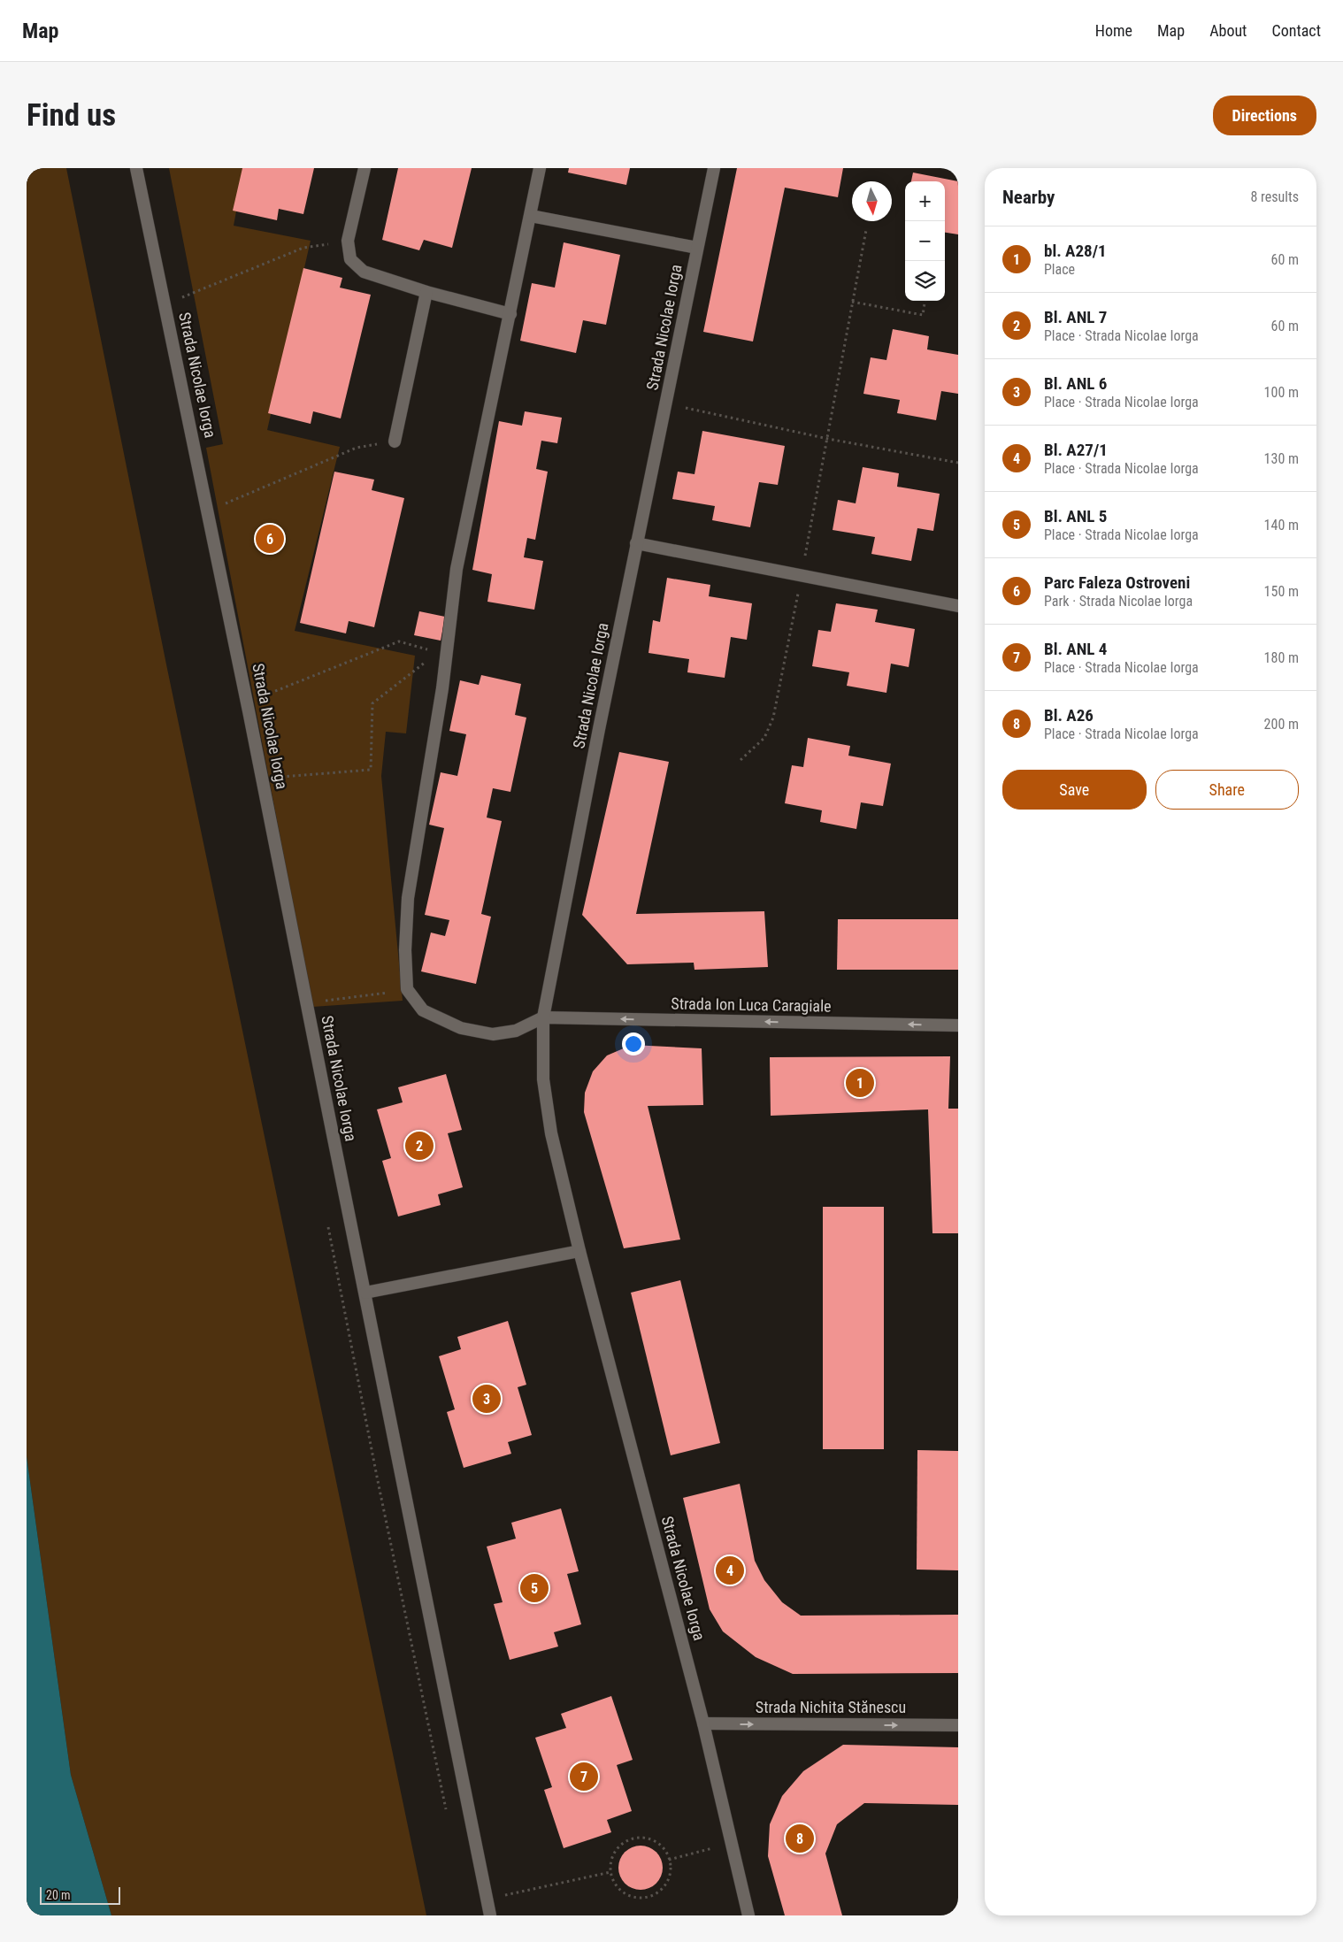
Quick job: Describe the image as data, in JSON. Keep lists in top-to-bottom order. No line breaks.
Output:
{"streets":{"street":["Strada Nicolae Iorga","Strada Ion Luca Caragiale","Strada Nichita Stănescu"]},"crossings":[["Strada Nicolae Iorga","Strada Ion Luca Caragiale"],["Strada Nicolae Iorga","Strada Nichita Stănescu"]],"one_way":["Strada Ion Luca Caragiale","Strada Nichita Stănescu"],"scale_bar":"20 m","north":"bottom","page":{"header":"Map","nav":["Home","Map","About","Contact"],"buttons":["Directions",["Save","Share"]],"title":"Find us","heading":["Nearby","8 results"],"map_buttons":["+","−"],"list":[{"mark":"1","name":"bl. A28/1","note":"Place","value":"60 m"},{"mark":"2","name":"Bl. ANL 7","note":"Place · Strada Nicolae Iorga","value":"60 m"},{"mark":"3","name":"Bl. ANL 6","note":"Place · Strada Nicolae Iorga","value":"100 m"},{"mark":"4","name":"Bl. A27/1","note":"Place · Strada Nicolae Iorga","value":"130 m"},{"mark":"5","name":"Bl. ANL 5","note":"Place · Strada Nicolae Iorga","value":"140 m"},{"mark":"6","name":"Parc Faleza Ostroveni","note":"Park · Strada Nicolae Iorga","value":"150 m"},{"mark":"7","name":"Bl. ANL 4","note":"Place · Strada Nicolae Iorga","value":"180 m"},{"mark":"8","name":"Bl. A26","note":"Place · Strada Nicolae Iorga","value":"200 m"}],"pins":["6","1","2","3","4","5","7","8"],"scale":"20 m"}}
